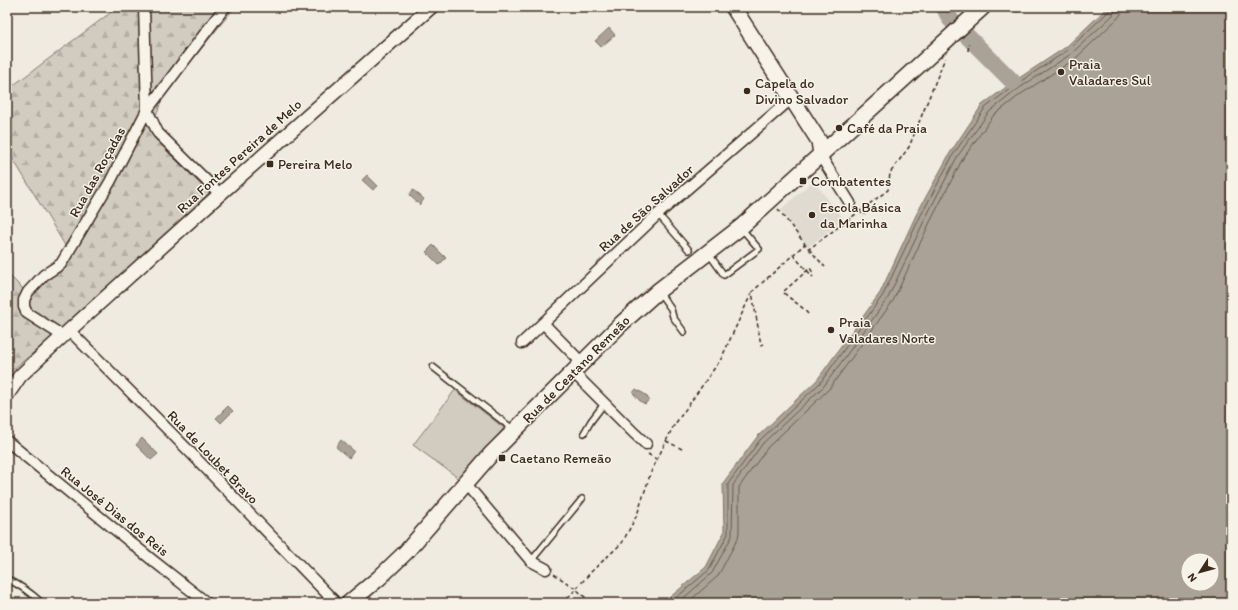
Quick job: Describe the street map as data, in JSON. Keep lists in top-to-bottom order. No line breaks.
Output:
{"streets":{"main road":["Rua de Ceatano Remeão"],"street":["Rua Fontes Pereira de Melo","Rua das Roçadas","Rua de São Salvador","Rua de Loubet Bravo","Rua José Dias dos Reis"]},"crossings":[["Rua Fontes Pereira de Melo","Rua das Roçadas"],["Rua Fontes Pereira de Melo","Rua de Loubet Bravo"],["Rua das Roçadas","Rua de Loubet Bravo"]],"places":{"other":["Praia Valadares Sul","Capela do Divino Salvador","Café da Praia","Escola Básica da Marinha","Praia Valadares Norte"],"transit":["Pereira Melo","Combatentes","Caetano Remeão"]},"north":"bottom left"}
